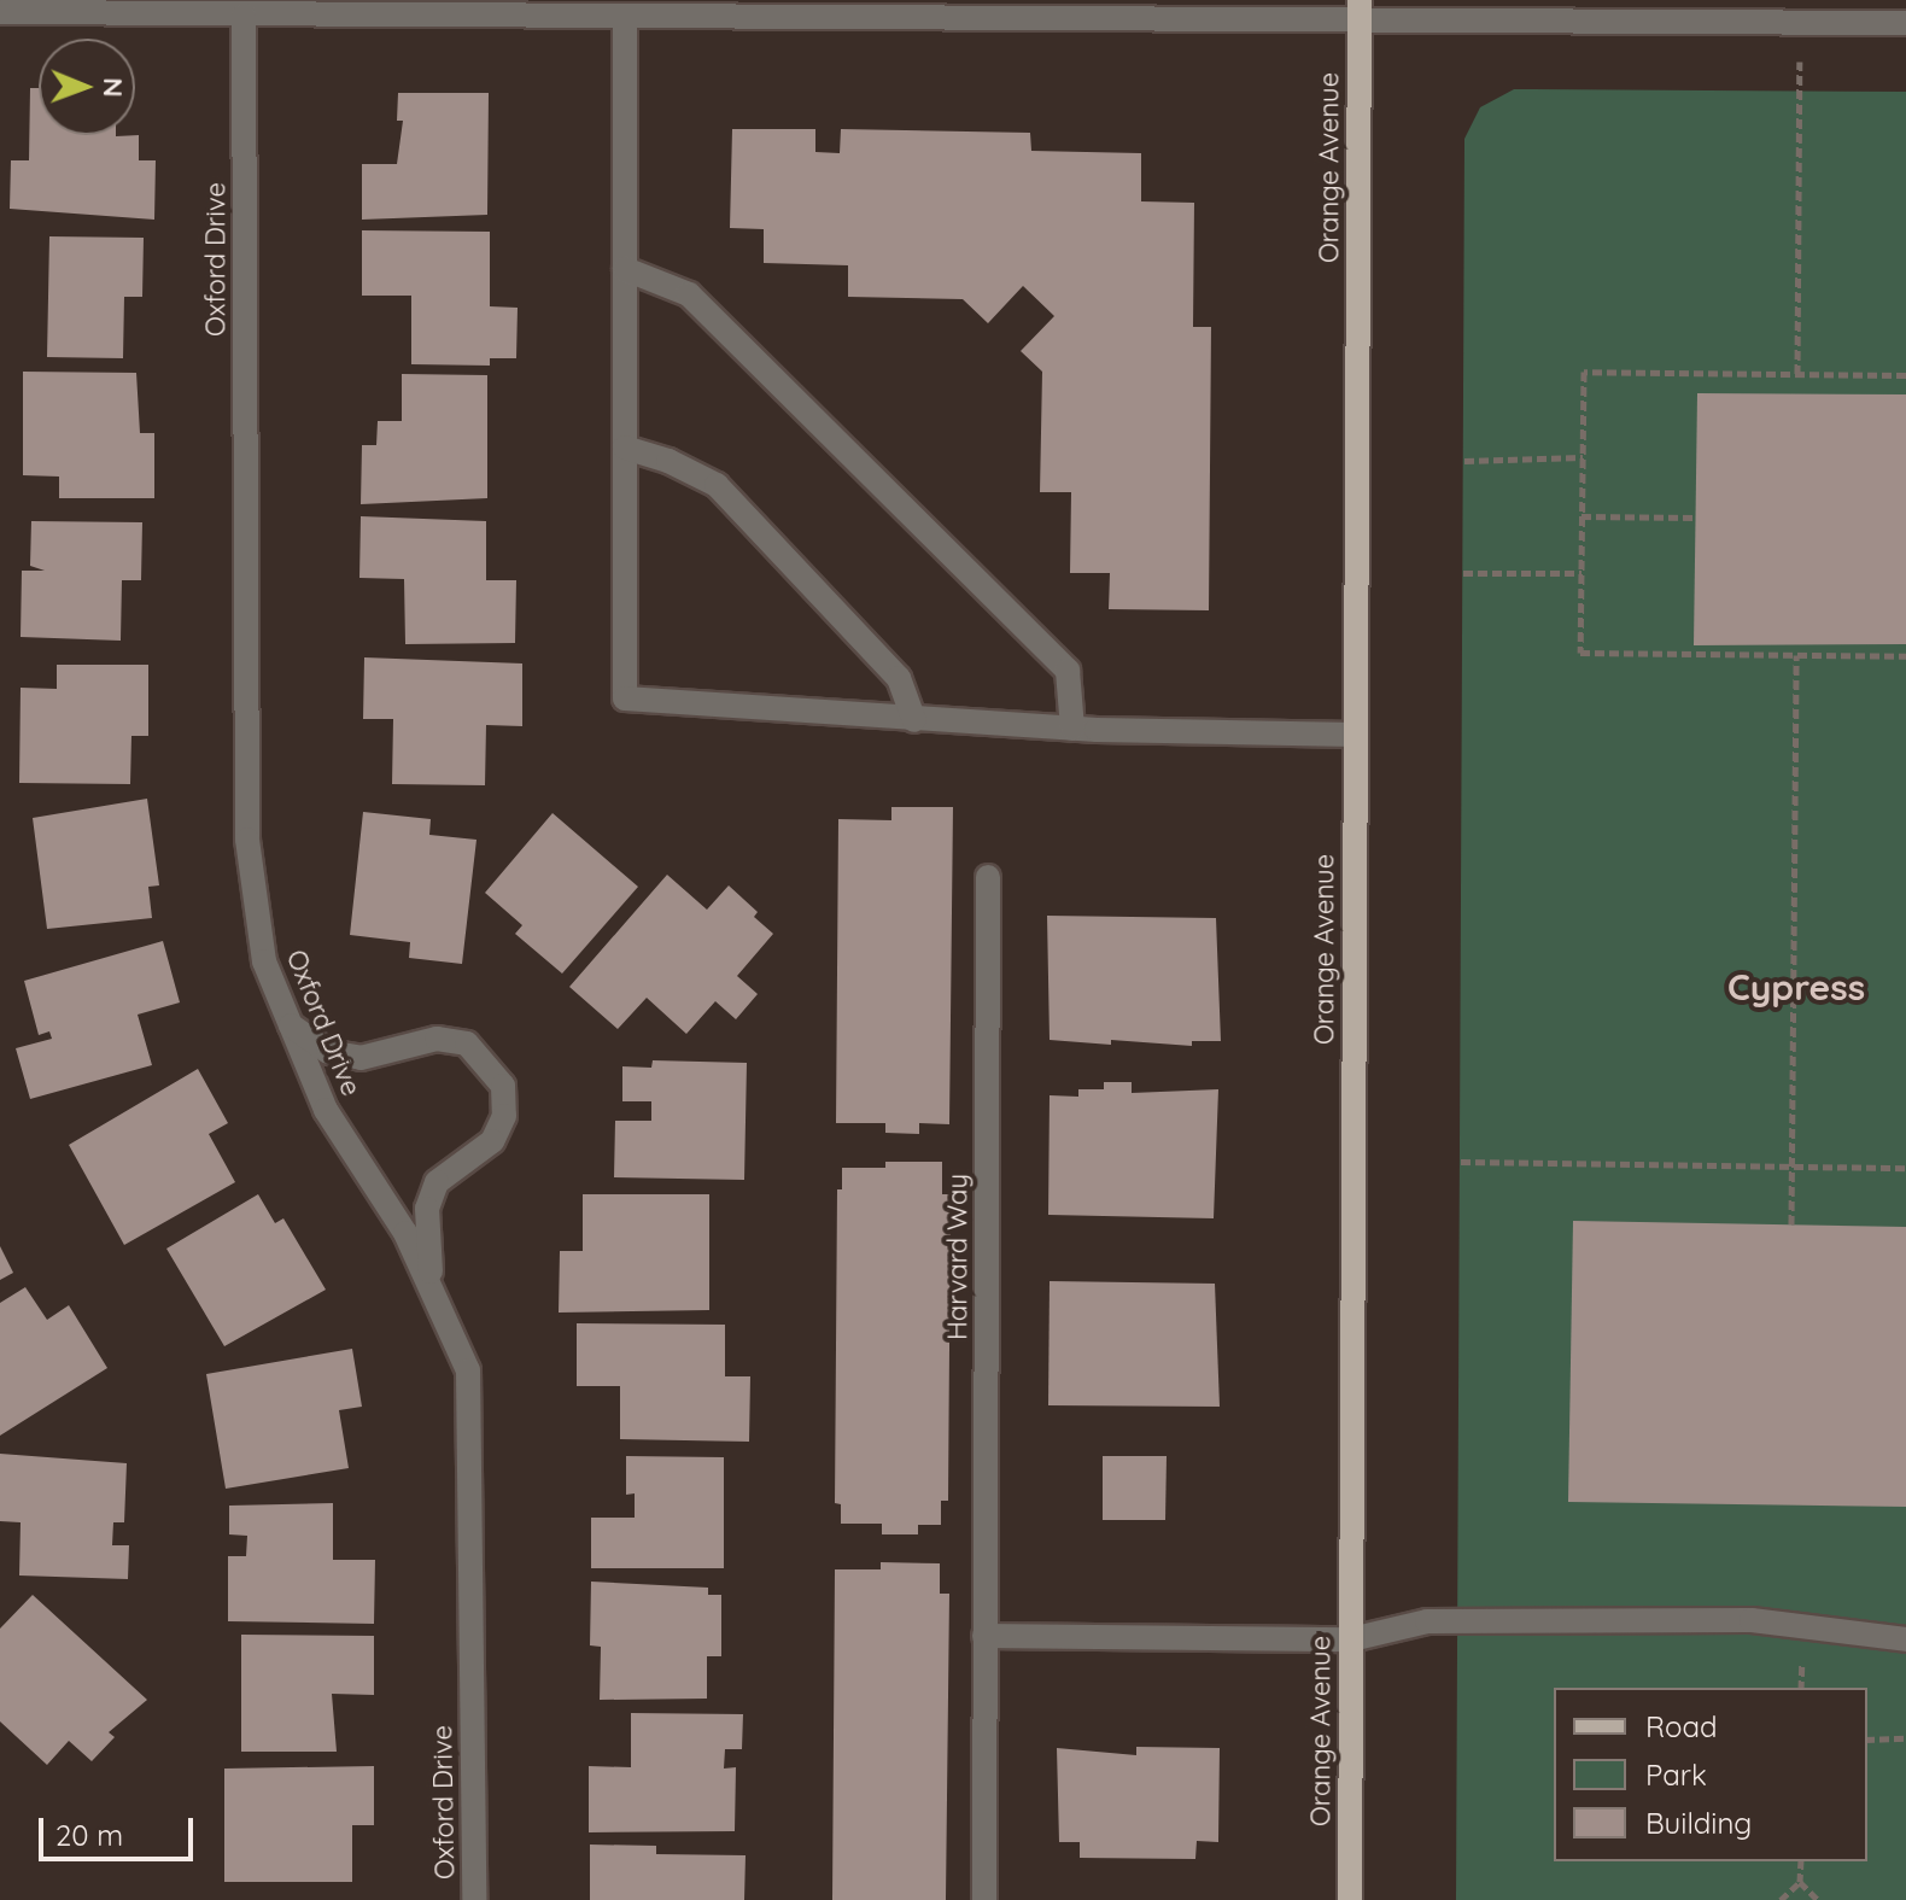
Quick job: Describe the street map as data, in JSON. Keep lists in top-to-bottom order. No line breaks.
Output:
{"streets":{"main road":["Orange Avenue"],"street":["Oxford Drive","Harvard Way"]},"districts":["Cypress"],"legend":["Road","Park","Building"],"scale_bar":"20 m","north":"right"}
